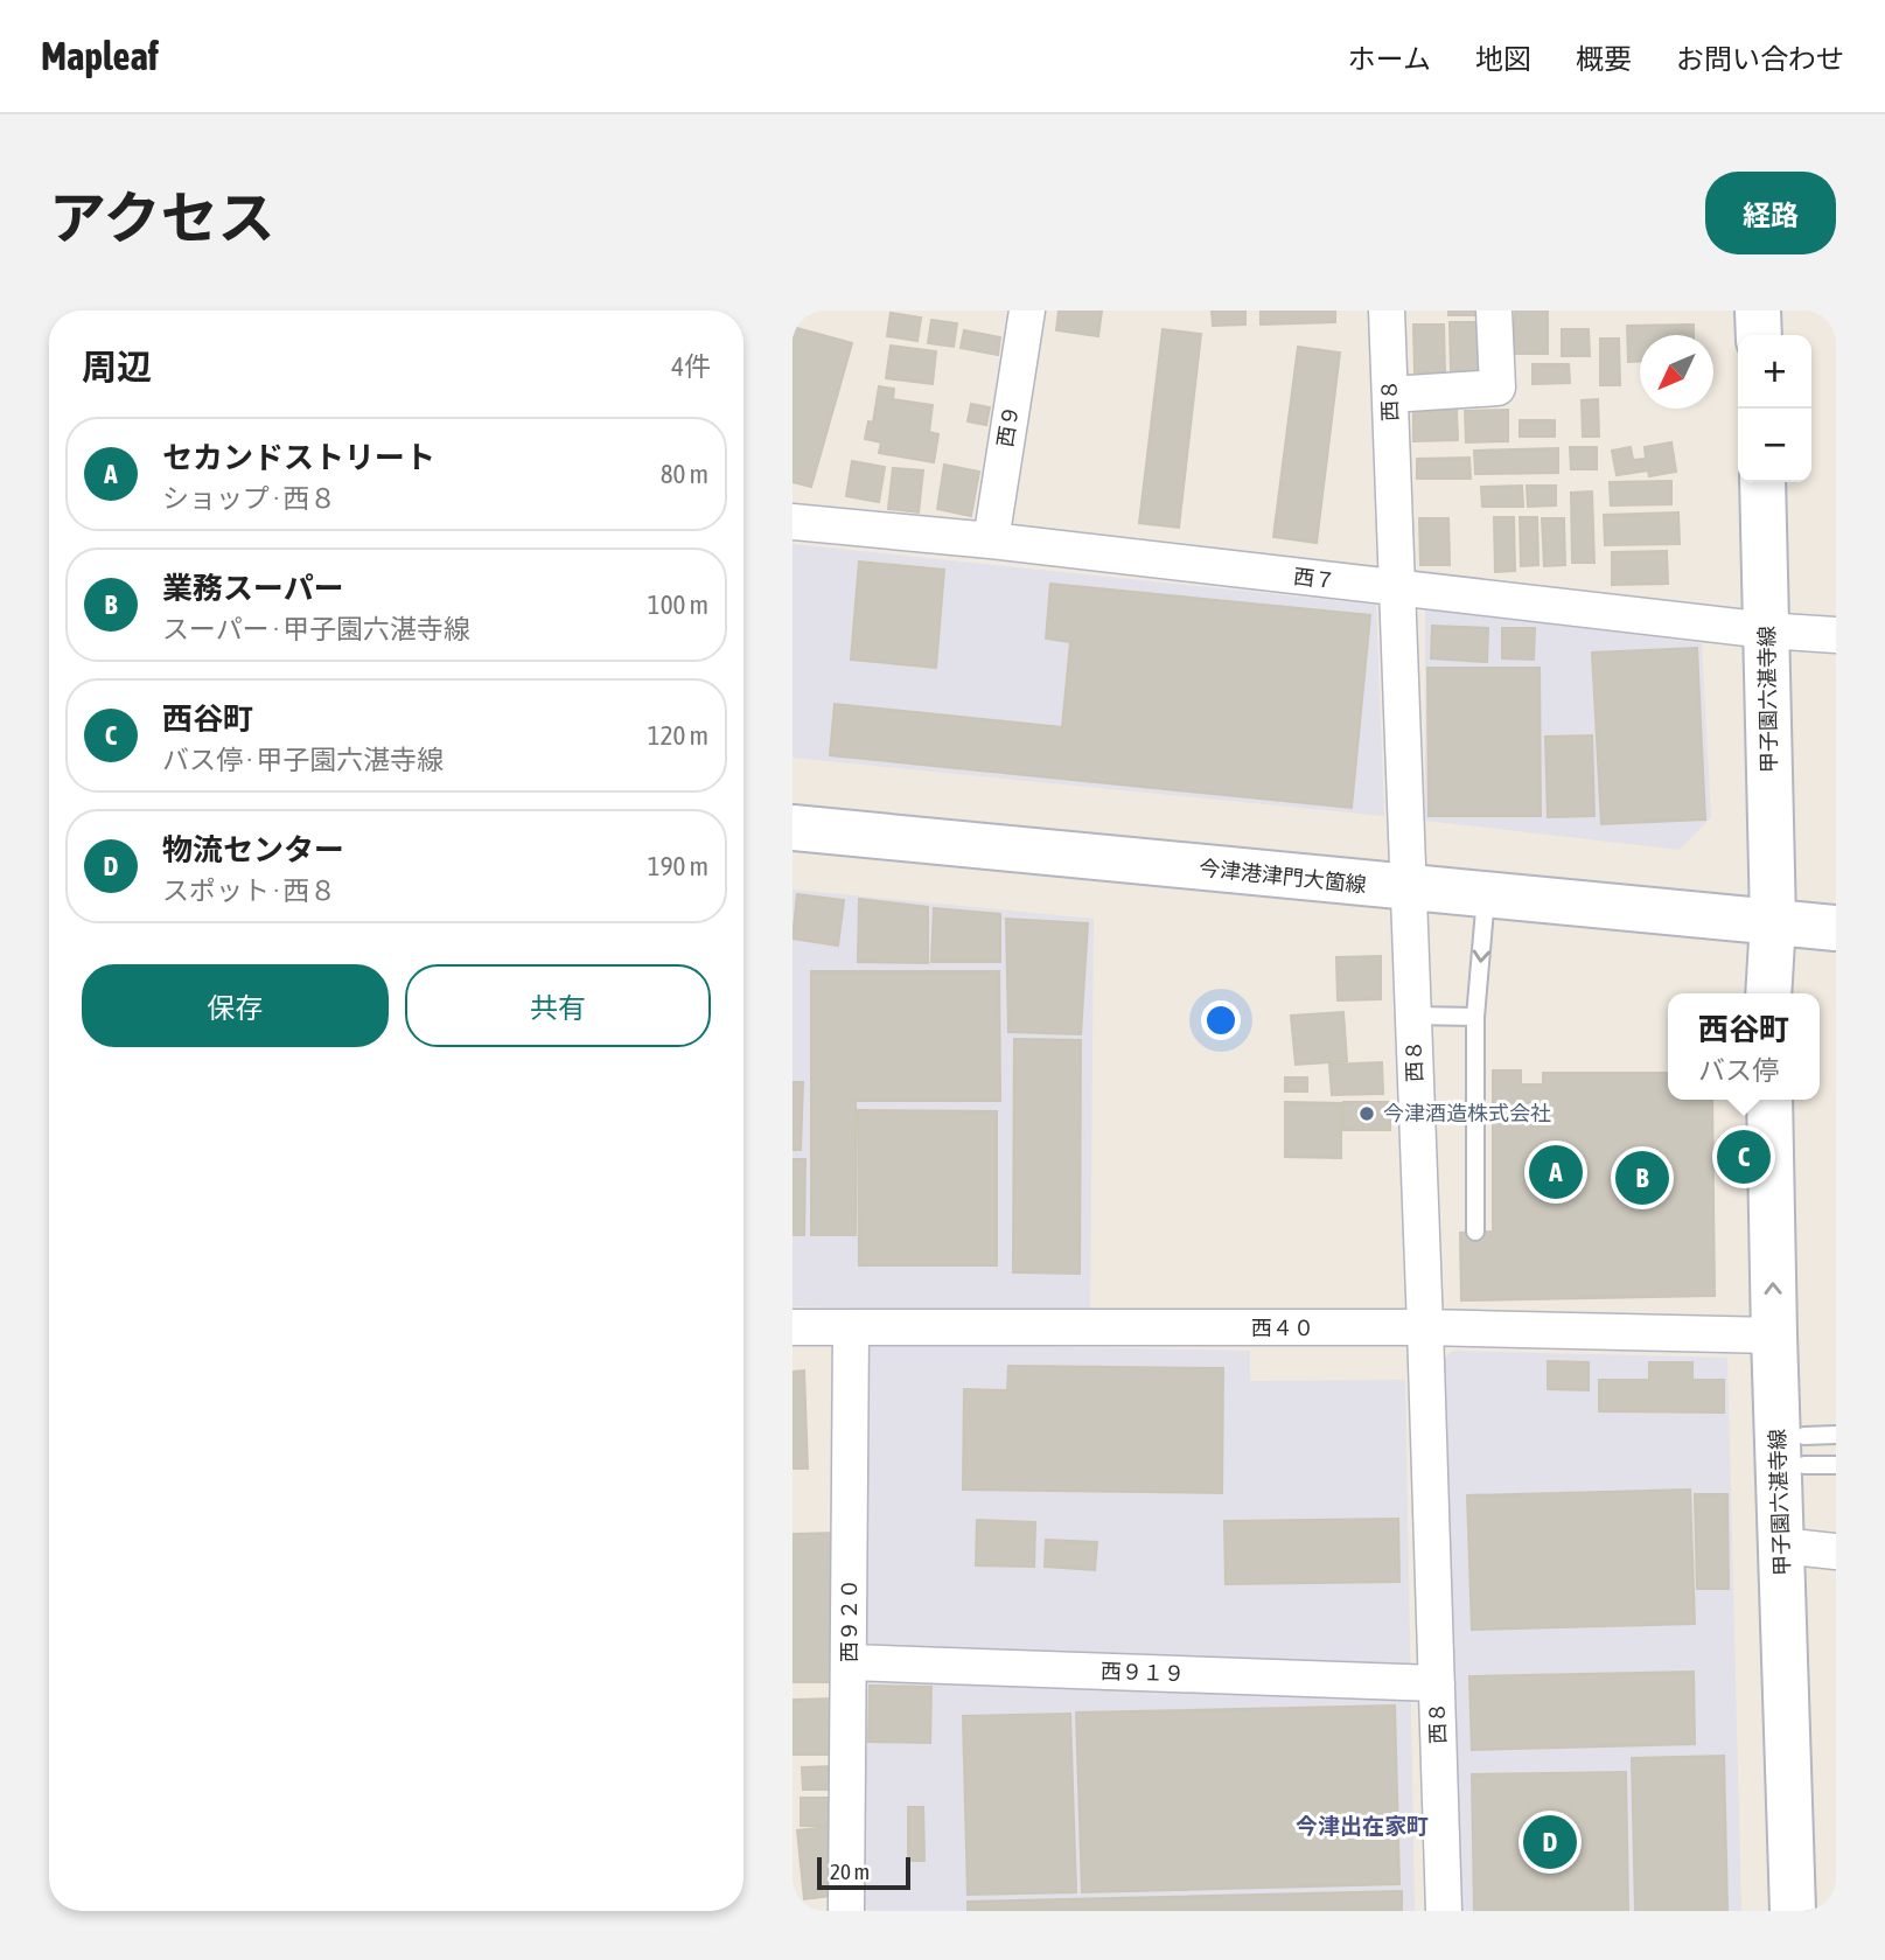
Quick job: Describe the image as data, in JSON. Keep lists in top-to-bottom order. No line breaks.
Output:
{"streets":{"main road":["甲子園六湛寺線","今津港津門大箇線"],"street":["西８","西９","西７","西４０","西９２０","西９１９"]},"crossings":[["西８","西７"],["西８","今津港津門大箇線"],["西８","西４０"],["西８","西９１９"],["西９","西７"],["西７","甲子園六湛寺線"],["甲子園六湛寺線","今津港津門大箇線"],["甲子園六湛寺線","西４０"],["西４０","西９２０"],["西９２０","西９１９"]],"districts":["今津出在家町"],"places":["今津酒造株式会社"],"scale_bar":"20 m","north":"bottom left","page":{"header":"Mapleaf","nav":["ホーム","地図","概要","お問い合わせ"],"title":"アクセス","buttons":["経路",["保存","共有"]],"heading":["周辺","4件"],"map_buttons":["+","−"],"list":[{"mark":"A","name":"セカンドストリート","note":"ショップ · 西８","value":"80 m"},{"mark":"B","name":"業務スーパー","note":"スーパー · 甲子園六湛寺線","value":"100 m"},{"mark":"C","name":"西谷町","note":"バス停 · 甲子園六湛寺線","value":"120 m"},{"mark":"D","name":"物流センター","note":"スポット · 西８","value":"190 m"}],"popup":["西谷町","バス停"],"pins":["C","A","B","D"],"scale":"20 m"}}
